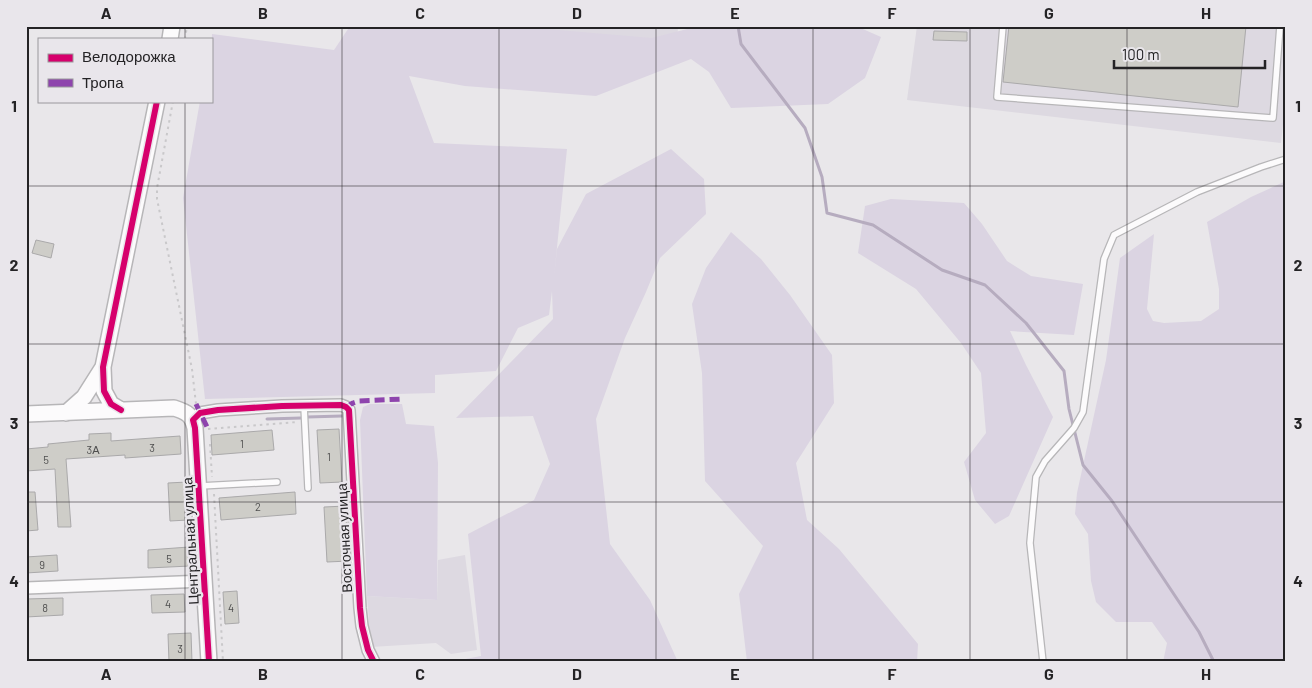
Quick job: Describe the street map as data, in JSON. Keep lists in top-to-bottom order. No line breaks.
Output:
{"streets":{"street":["Восточная улица","Центральная улица"]},"house_numbers":["1","3","3А","1","5","2","5","9","4","8","4","3"],"legend":["Велодорожка","Тропа"],"scale_bar":"100 m","grid":{"columns":["A","B","C","D","E","F","G","H"],"rows":["1","2","3","4"]}}
